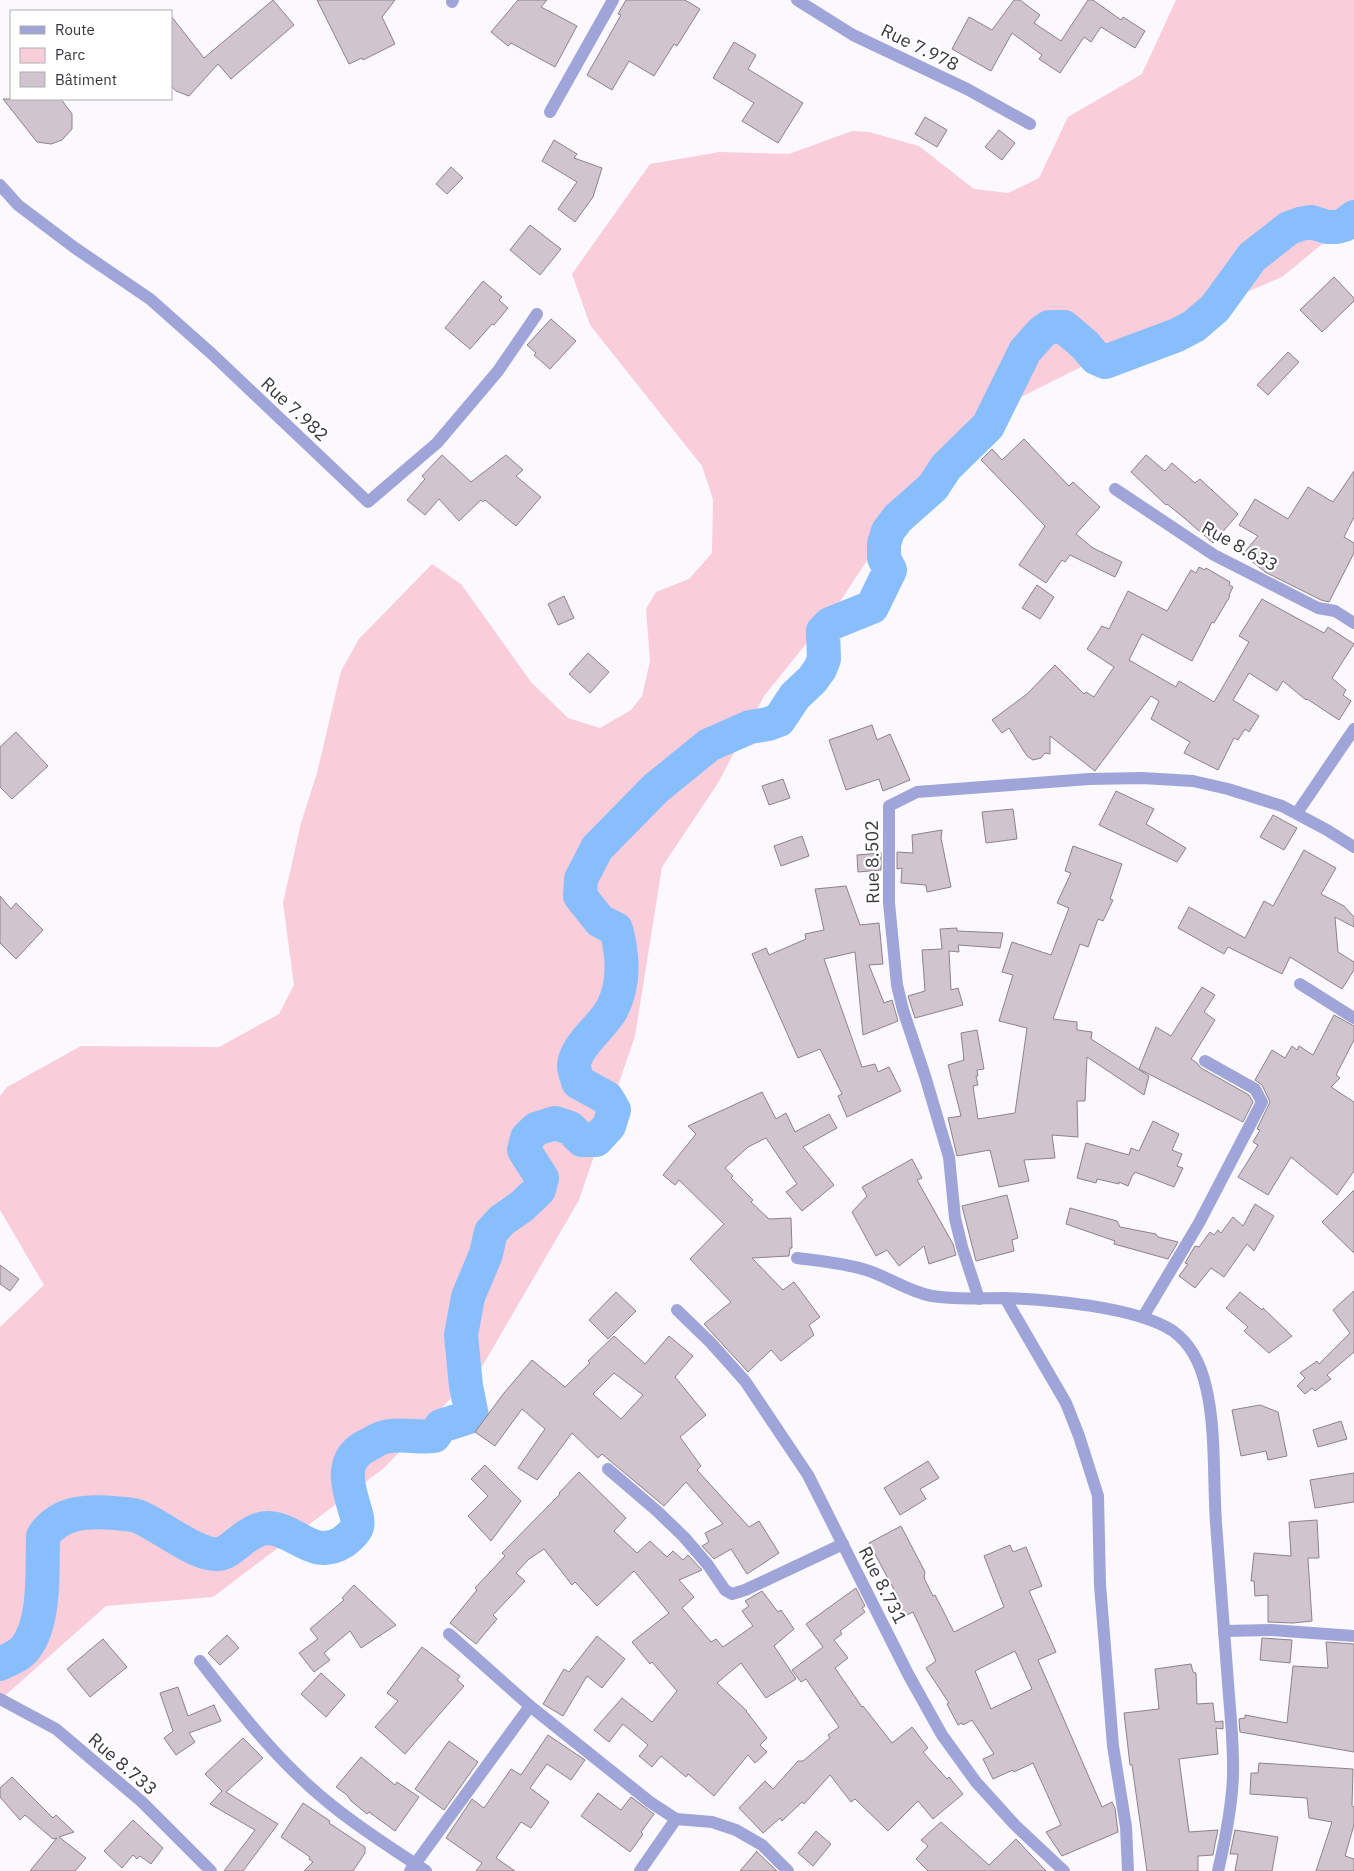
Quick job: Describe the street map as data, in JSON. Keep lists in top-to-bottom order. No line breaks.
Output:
{"streets":{"street":["Rue 7.978","Rue 7.982","Rue 8.633","Rue 8.502","Rue 8.731","Rue 8.733"]},"legend":["Route","Parc","Bâtiment"]}
